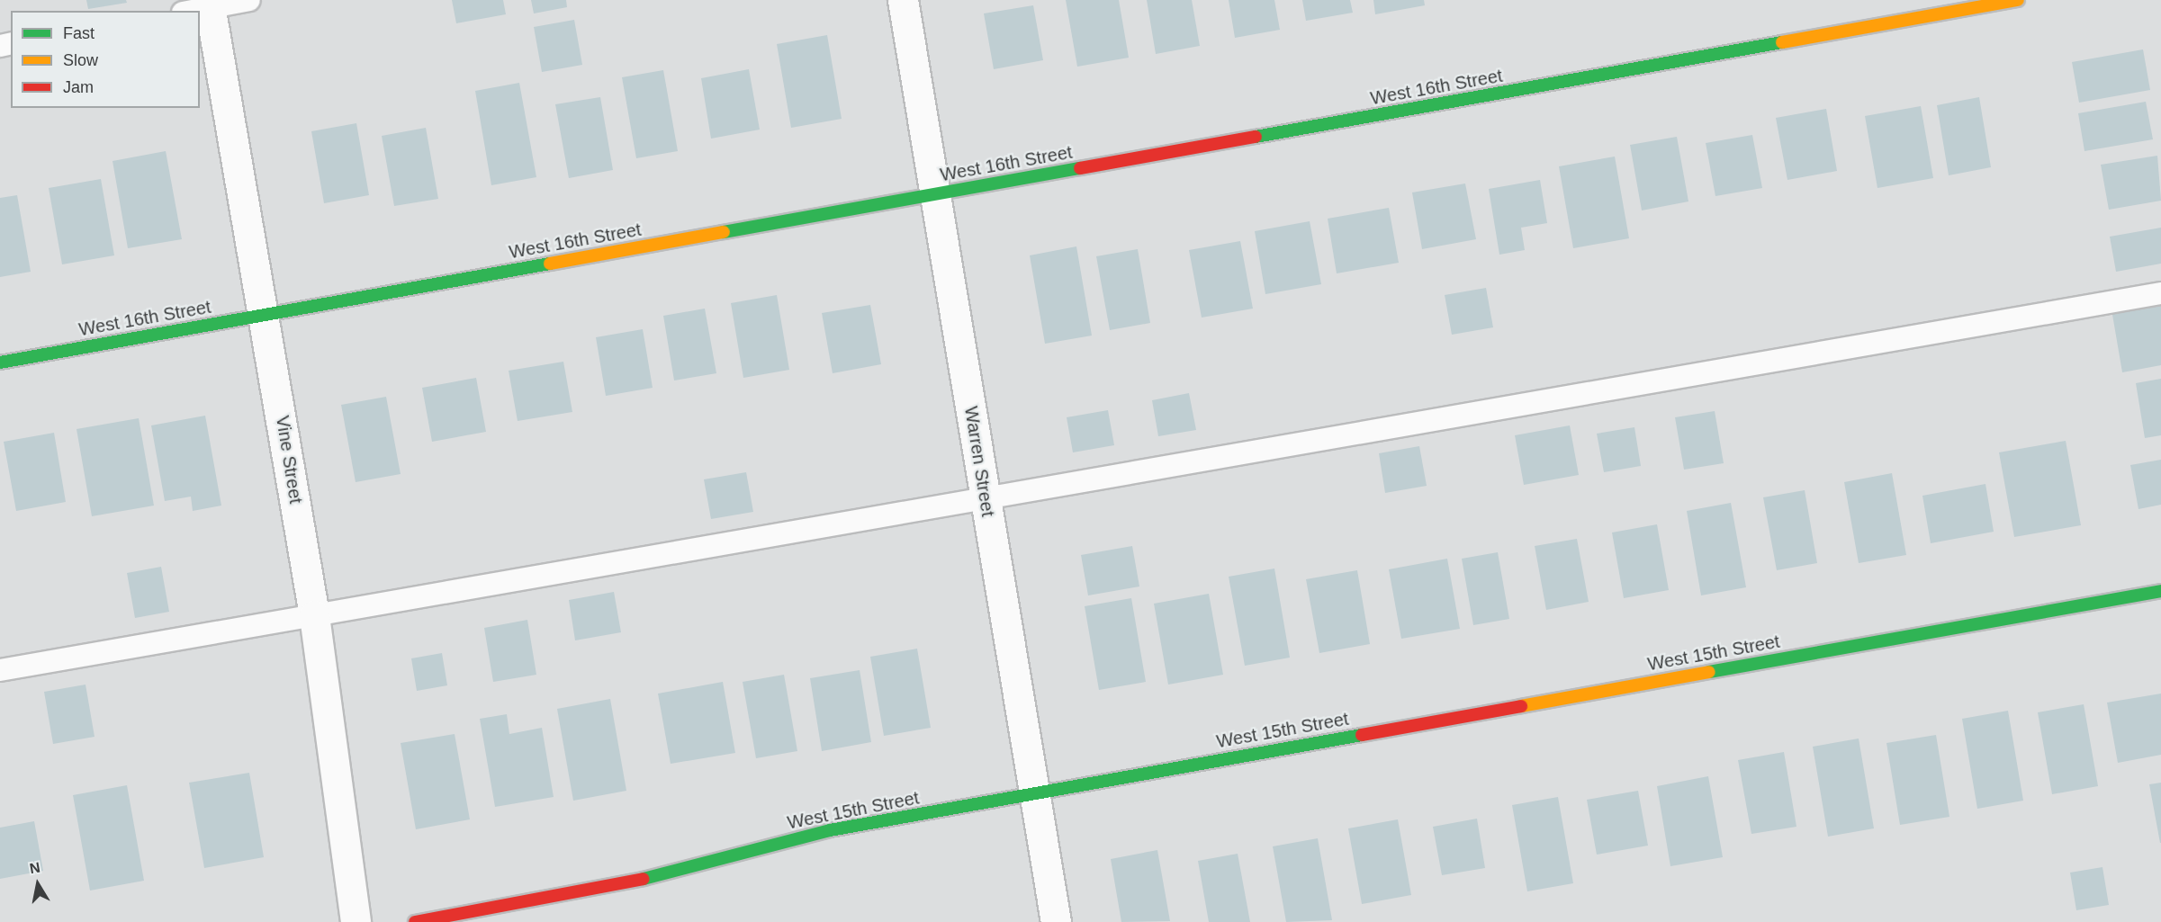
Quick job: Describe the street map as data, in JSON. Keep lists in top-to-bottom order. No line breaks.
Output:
{"streets":{"street":["West 16th Street","Vine Street","Warren Street","West 15th Street"]},"crossings":[["West 16th Street","Vine Street"],["West 16th Street","Warren Street"],["Warren Street","West 15th Street"]],"legend":["Fast","Slow","Jam"],"north":"top"}
